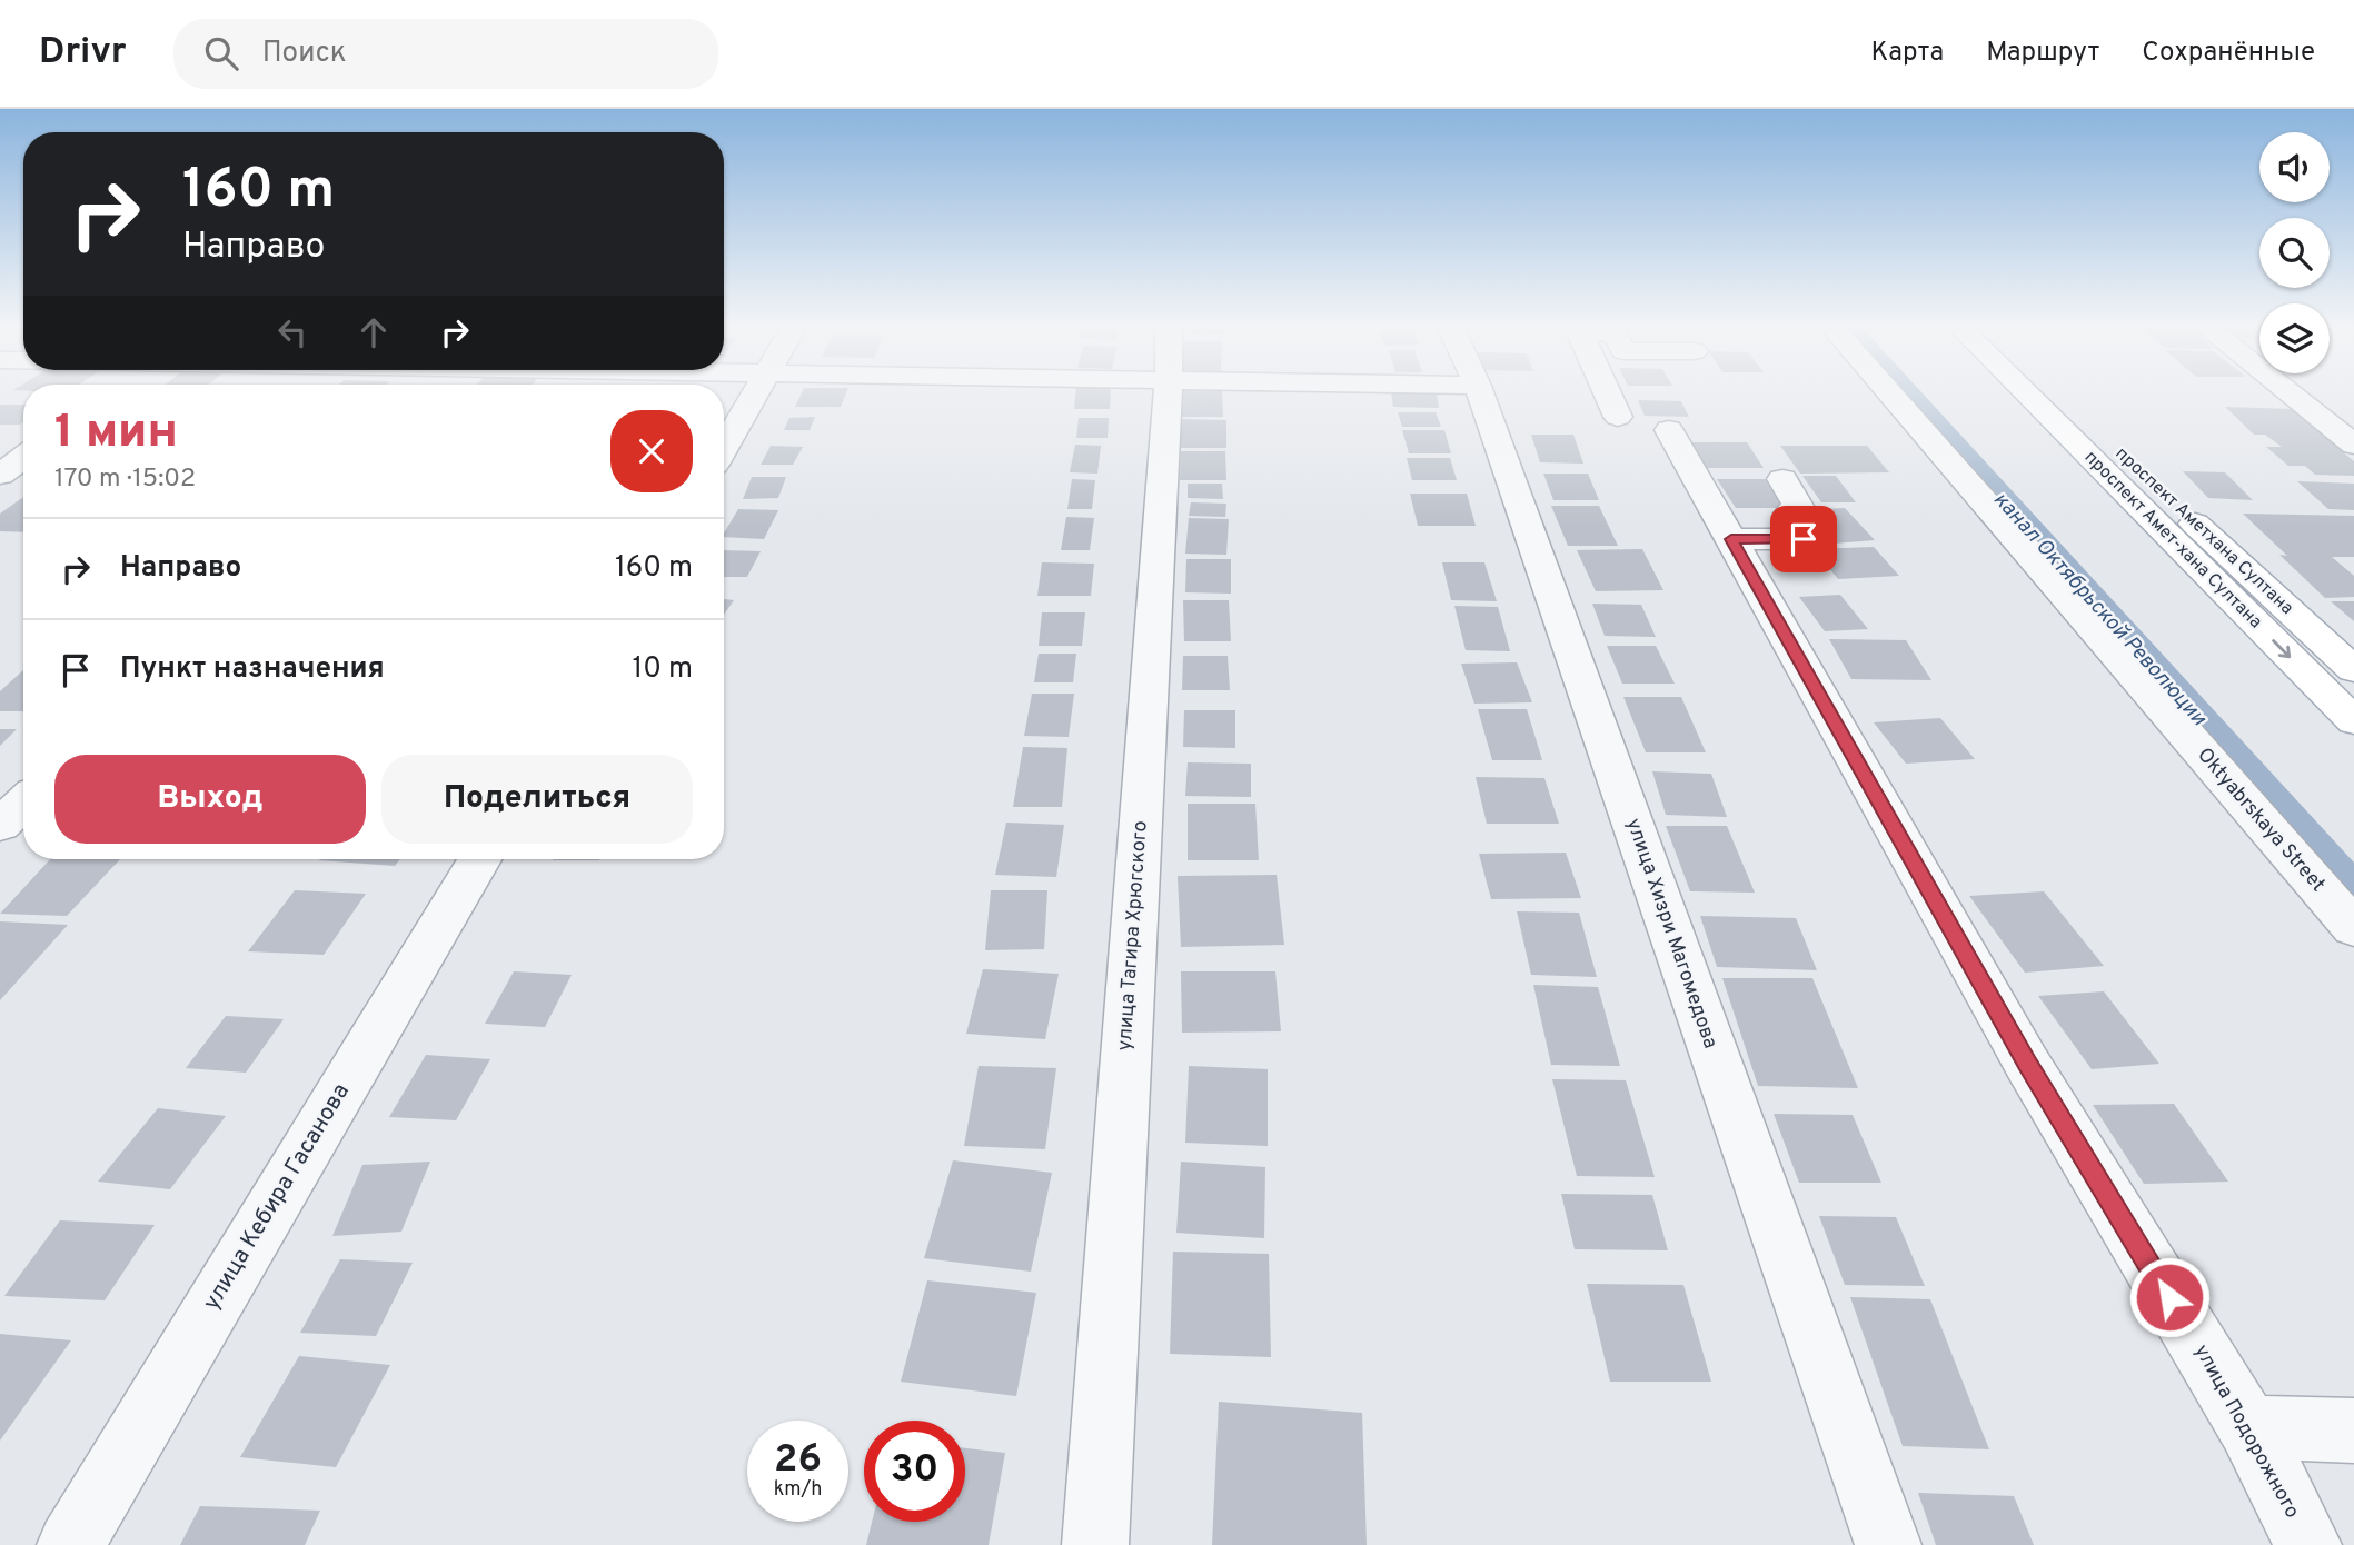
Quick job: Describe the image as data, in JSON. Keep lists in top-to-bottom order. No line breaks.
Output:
{"streets":{"main road":["проспект Аметхана Султана","проспект Амет-хана Султана"],"street":["Oktyabrskaya Street","улица Хизри Магомедова","улица Тагира Хрюгского","улица Кебира Гасанова","улица Подорожного"]},"one_way":["проспект Амет-хана Султана"],"water":["канал Октябрьской Революции"],"page":{"header":"Drivr","search":"Поиск","nav":["Карта","Маршрут","Сохранённые"],"turn":["160 m","Направо"],"heading":["1 мин","170 m · 15:02"],"list":[{"name":"Направо","value":"160 m"},{"name":"Пункт назначения","value":"10 m"}],"buttons":["Выход","Поделиться"],"speed":"26 km/h","limit":"30"}}
